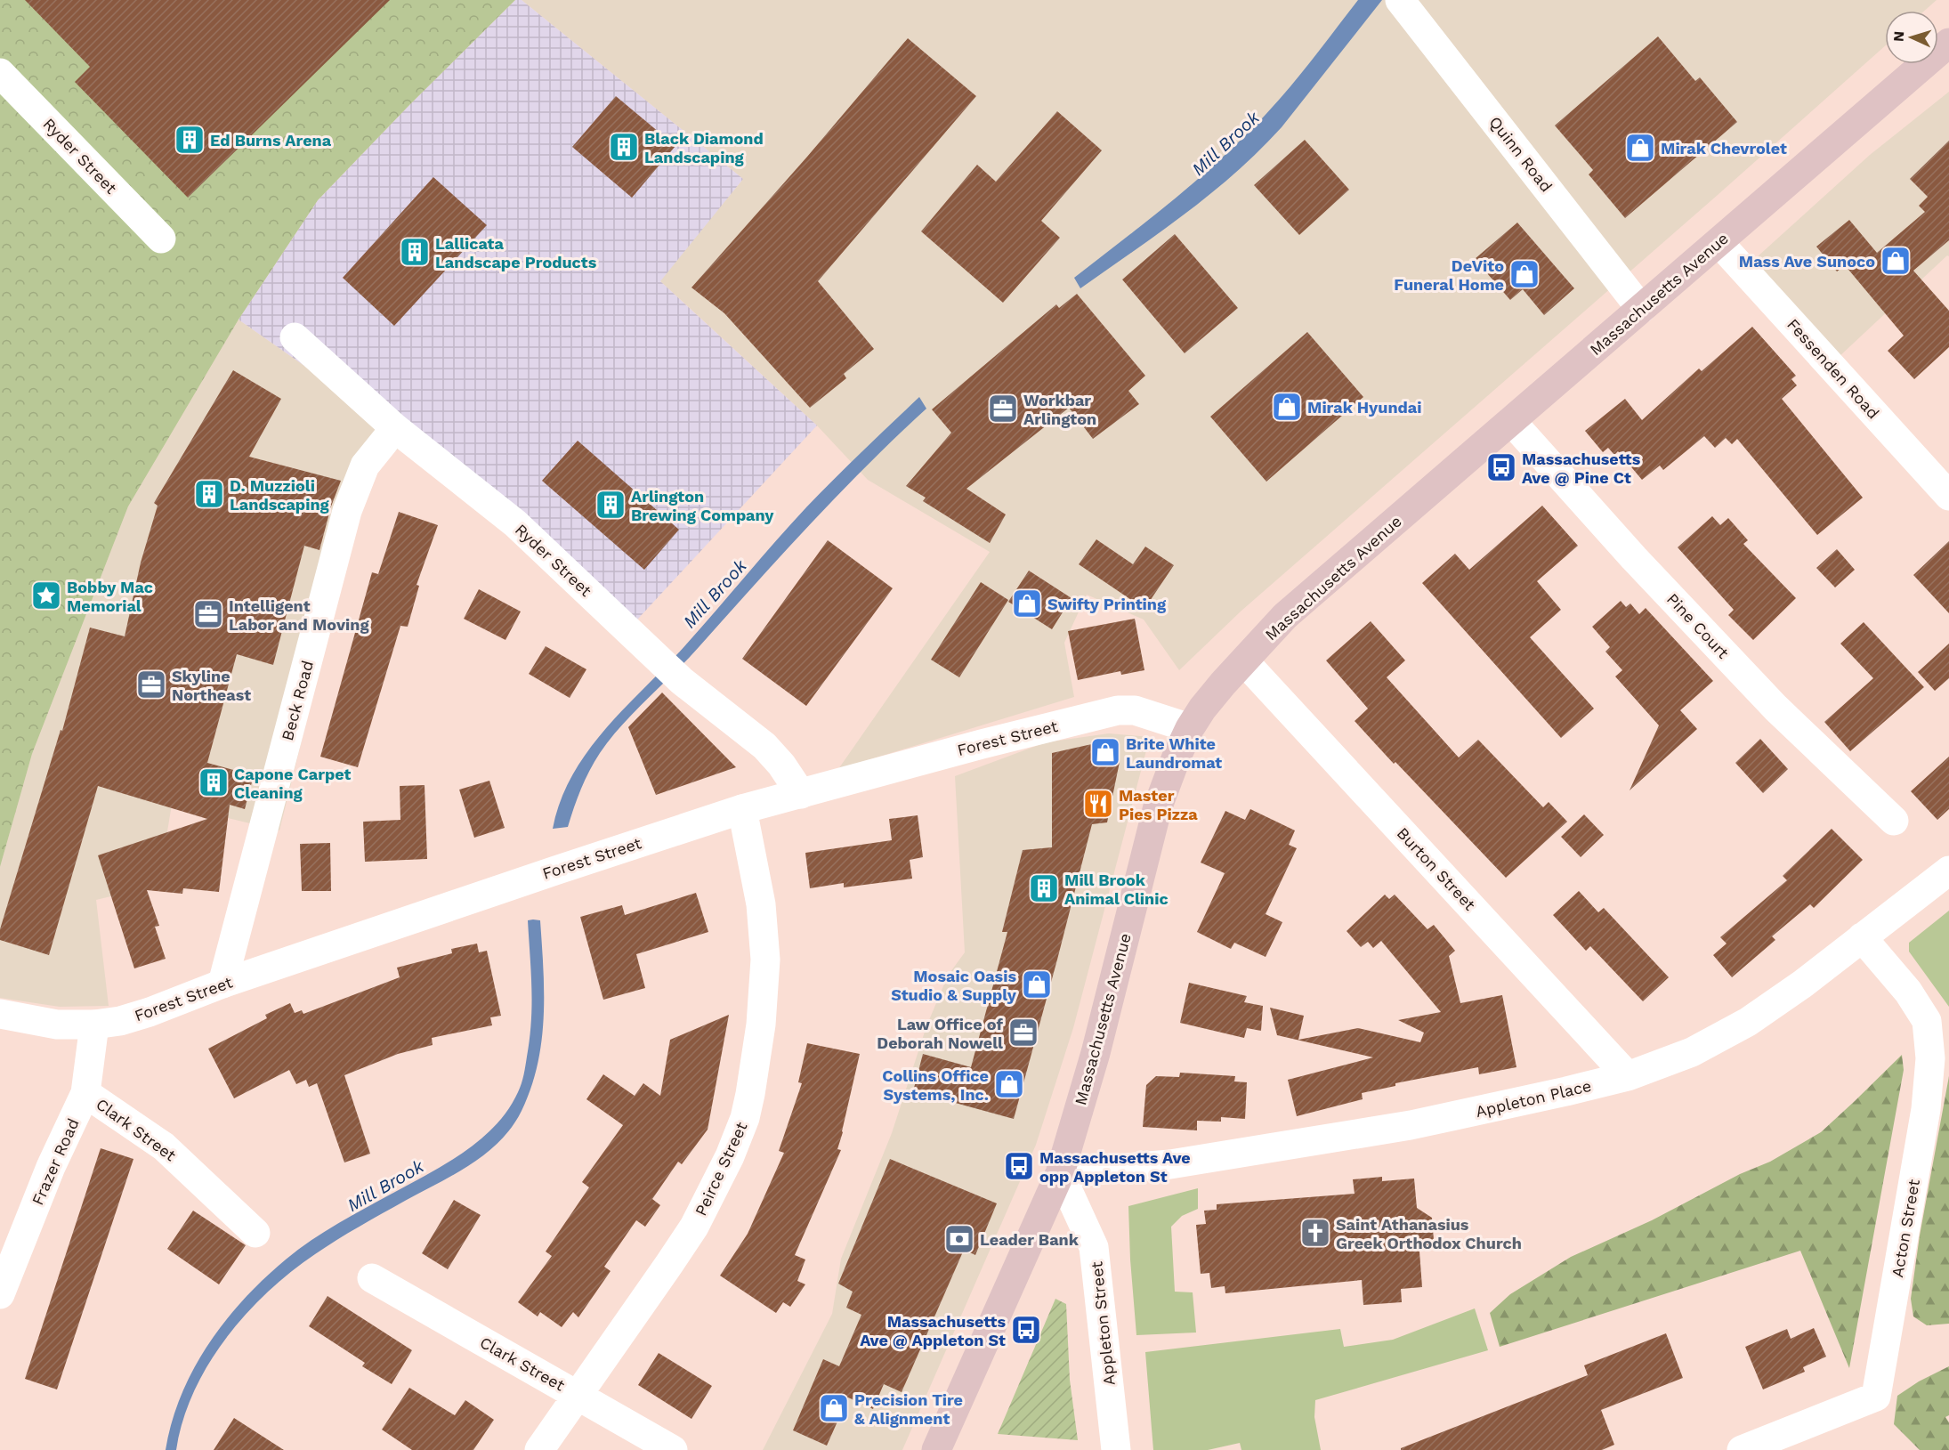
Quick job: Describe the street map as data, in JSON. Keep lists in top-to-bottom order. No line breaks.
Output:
{"streets":{"main road":["Massachusetts Avenue"],"street":["Quinn Road","Ryder Street","Fessenden Road","Pine Court","Beck Road","Forest Street","Burton Street","Appleton Place","Clark Street","Frazer Road","Peirce Street","Acton Street","Appleton Street"]},"crossings":[["Quinn Road","Massachusetts Avenue"],["Ryder Street","Beck Road"],["Ryder Street","Forest Street"],["Massachusetts Avenue","Fessenden Road"],["Massachusetts Avenue","Pine Court"],["Massachusetts Avenue","Forest Street"],["Massachusetts Avenue","Burton Street"],["Massachusetts Avenue","Appleton Place"],["Massachusetts Avenue","Appleton Street"],["Beck Road","Forest Street"],["Forest Street","Frazer Road"],["Forest Street","Peirce Street"],["Burton Street","Appleton Place"],["Appleton Place","Acton Street"],["Appleton Place","Appleton Street"],["Clark Street","Frazer Road"],["Clark Street","Peirce Street"]],"water":["Mill Brook"],"places":{"building":["Ed Burns Arena","Black Diamond Landscaping","Lallicata Landscape Products","D. Muzzioli Landscaping","Arlington Brewing Company","Capone Carpet Cleaning","Mill Brook Animal Clinic"],"shop":["Mirak Chevrolet","Mass Ave Sunoco","DeVito Funeral Home","Mirak Hyundai","Swifty Printing","Brite White Laundromat","Mosaic Oasis Studio & Supply","Collins Office Systems, Inc.","Precision Tire & Alignment"],"office":["Workbar Arlington","Intelligent Labor and Moving","Skyline Northeast","Law Office of Deborah Nowell"],"bus stop":["Massachusetts Ave @ Pine Ct","Massachusetts Ave opp Appleton St","Massachusetts Ave @ Appleton St"],"place":["Bobby Mac Memorial"],"restaurant":["Master Pies Pizza"],"church":["Saint Athanasius Greek Orthodox Church"],"bank":["Leader Bank"]},"north":"left"}
